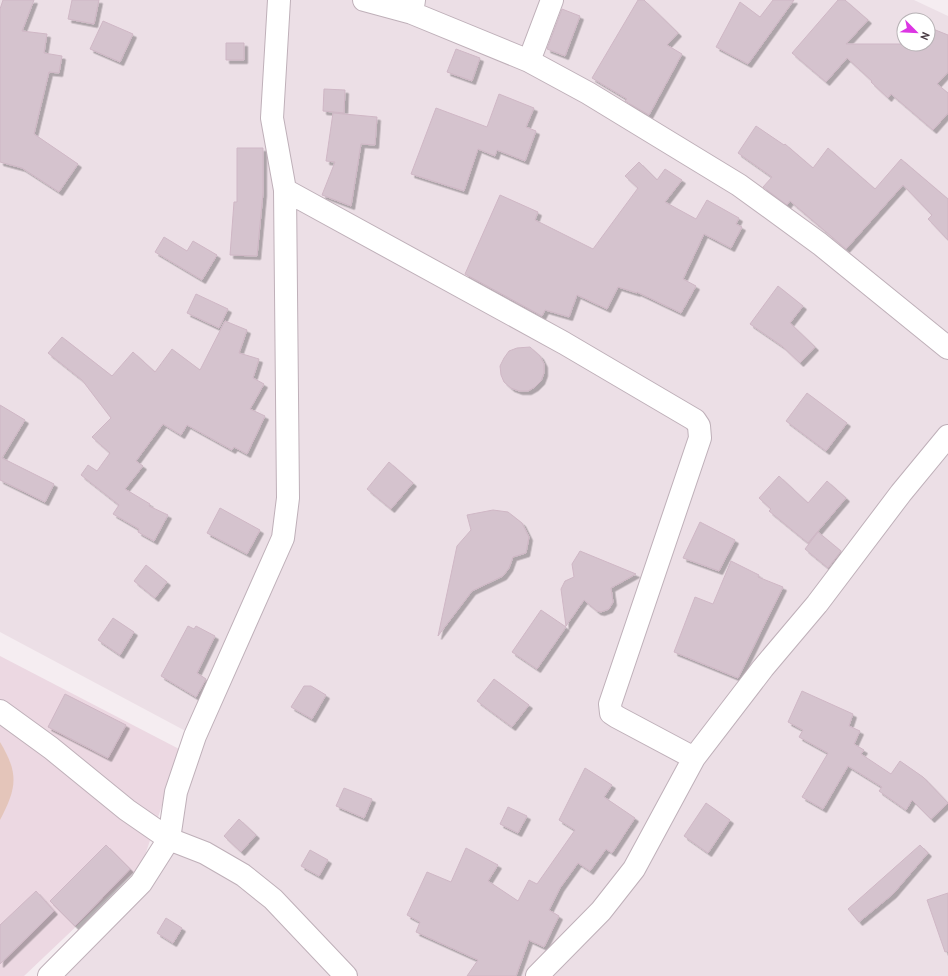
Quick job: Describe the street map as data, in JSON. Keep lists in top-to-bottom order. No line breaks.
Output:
{"north":"bottom right"}
